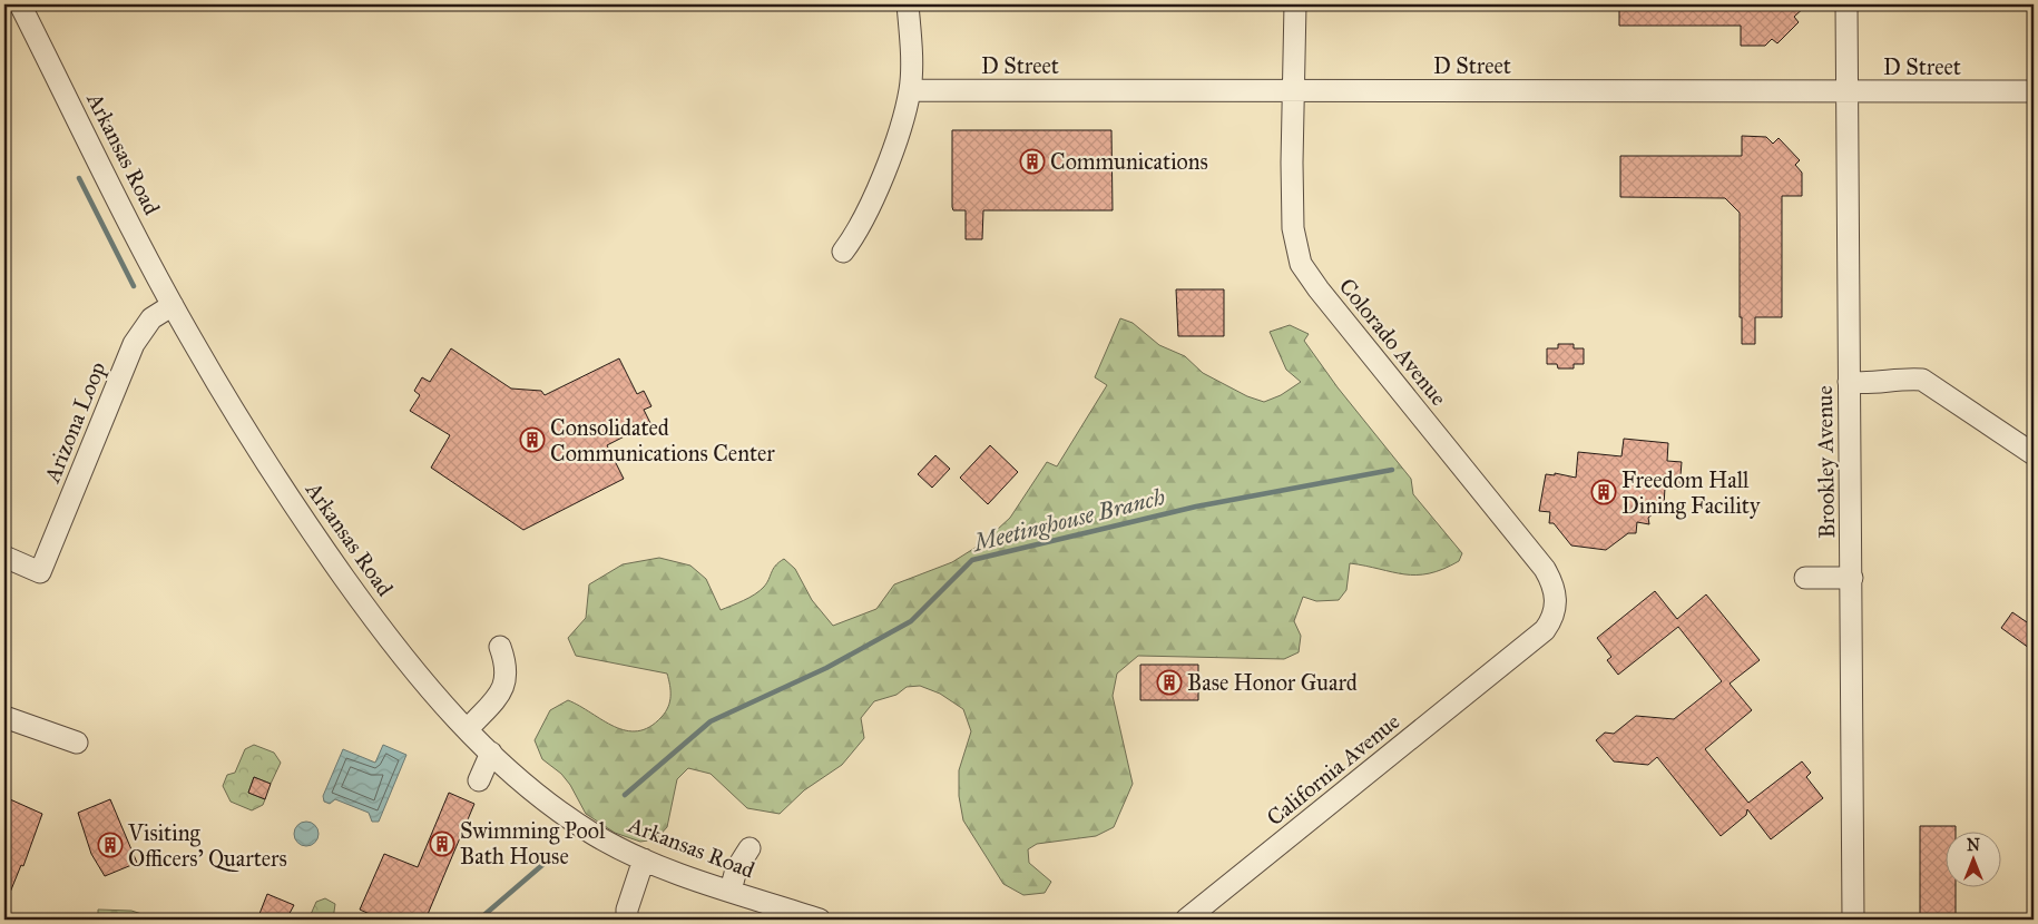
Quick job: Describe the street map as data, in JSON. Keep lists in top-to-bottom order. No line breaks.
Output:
{"streets":{"street":["D Street","Arkansas Road","Colorado Avenue","Arizona Loop","Brookley Avenue","California Avenue"]},"crossings":[["D Street","Colorado Avenue"],["D Street","Brookley Avenue"],["Arkansas Road","Arizona Loop"],["Colorado Avenue","California Avenue"]],"water":["Meetinghouse Branch"],"places":{"building":["Communications","Consolidated Communications Center","Freedom Hall Dining Facility","Base Honor Guard","Swimming Pool Bath House","Visiting Officers' Quarters"]},"north":"top"}
